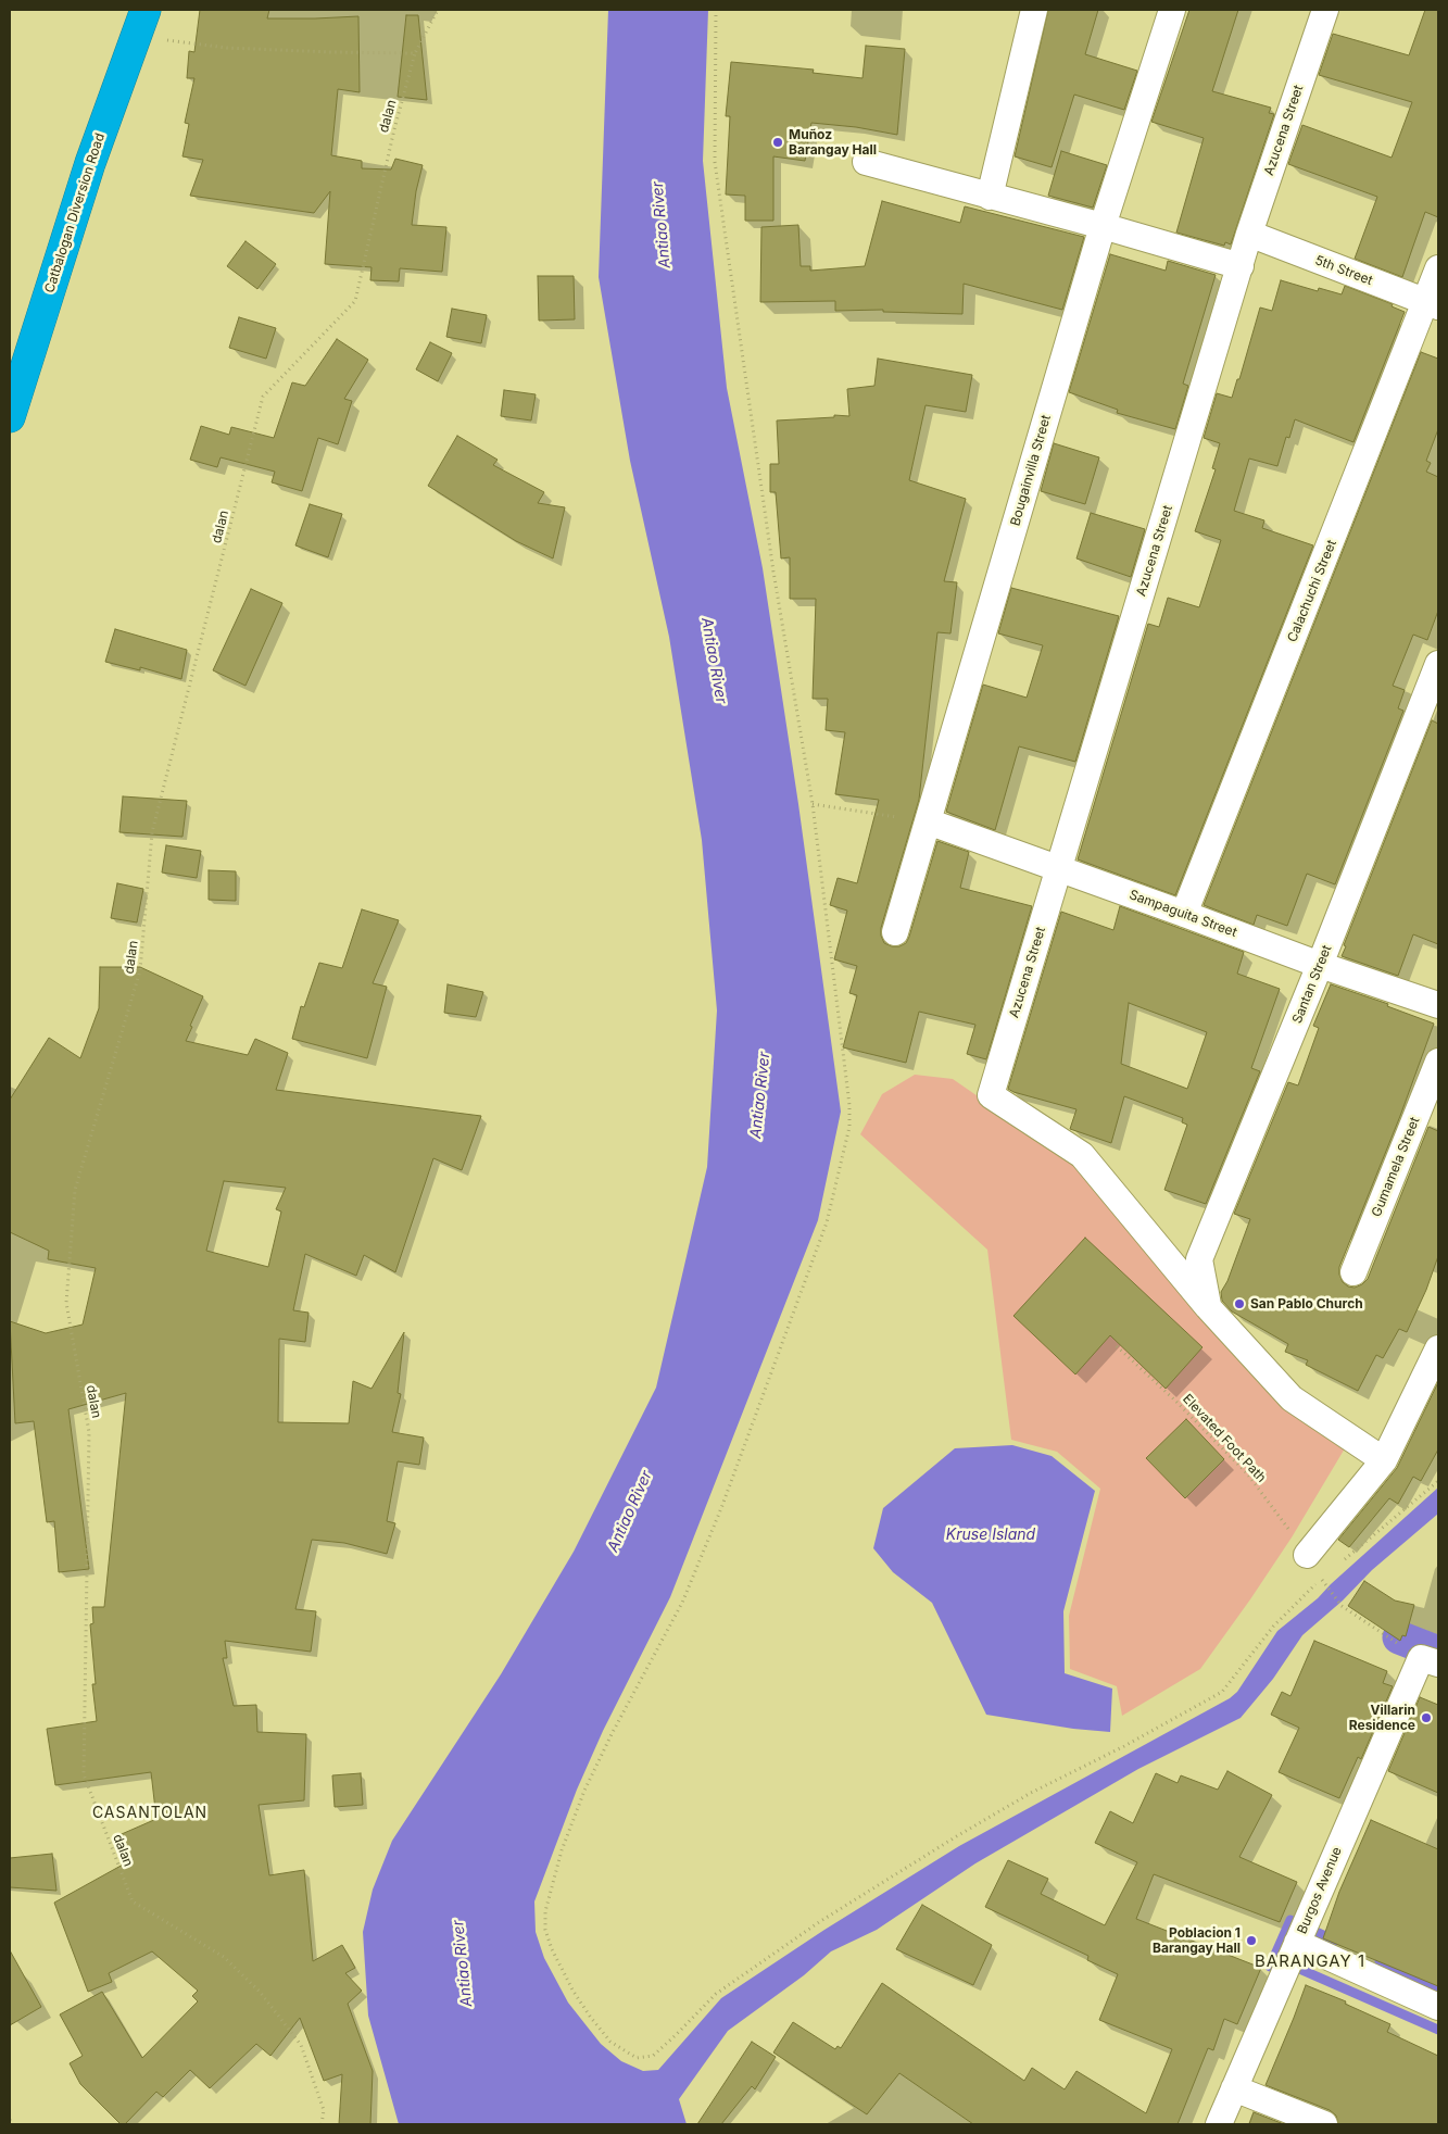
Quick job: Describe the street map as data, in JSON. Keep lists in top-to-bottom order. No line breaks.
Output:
{"streets":{"highway":["Catbalogan Diversion Road"],"street":["Azucena Street","5th Street","Bougainvilla Street","Calachuchi Street","Sampaguita Street","Santan Street","Gumamela Street","Burgos Avenue"],"path":["dalan","Elevated Foot Path"]},"crossings":[["Azucena Street","5th Street"],["Azucena Street","Sampaguita Street"],["Azucena Street","Santan Street"],["5th Street","Calachuchi Street"],["Bougainvilla Street","Sampaguita Street"],["Calachuchi Street","Sampaguita Street"],["Sampaguita Street","Santan Street"]],"districts":["CASANTOLAN","BARANGAY 1"],"water":["Antiao River","Kruse Island"],"places":["Muñoz Barangay Hall","San Pablo Church","Villarin Residence","Poblacion 1 Barangay Hall"]}
